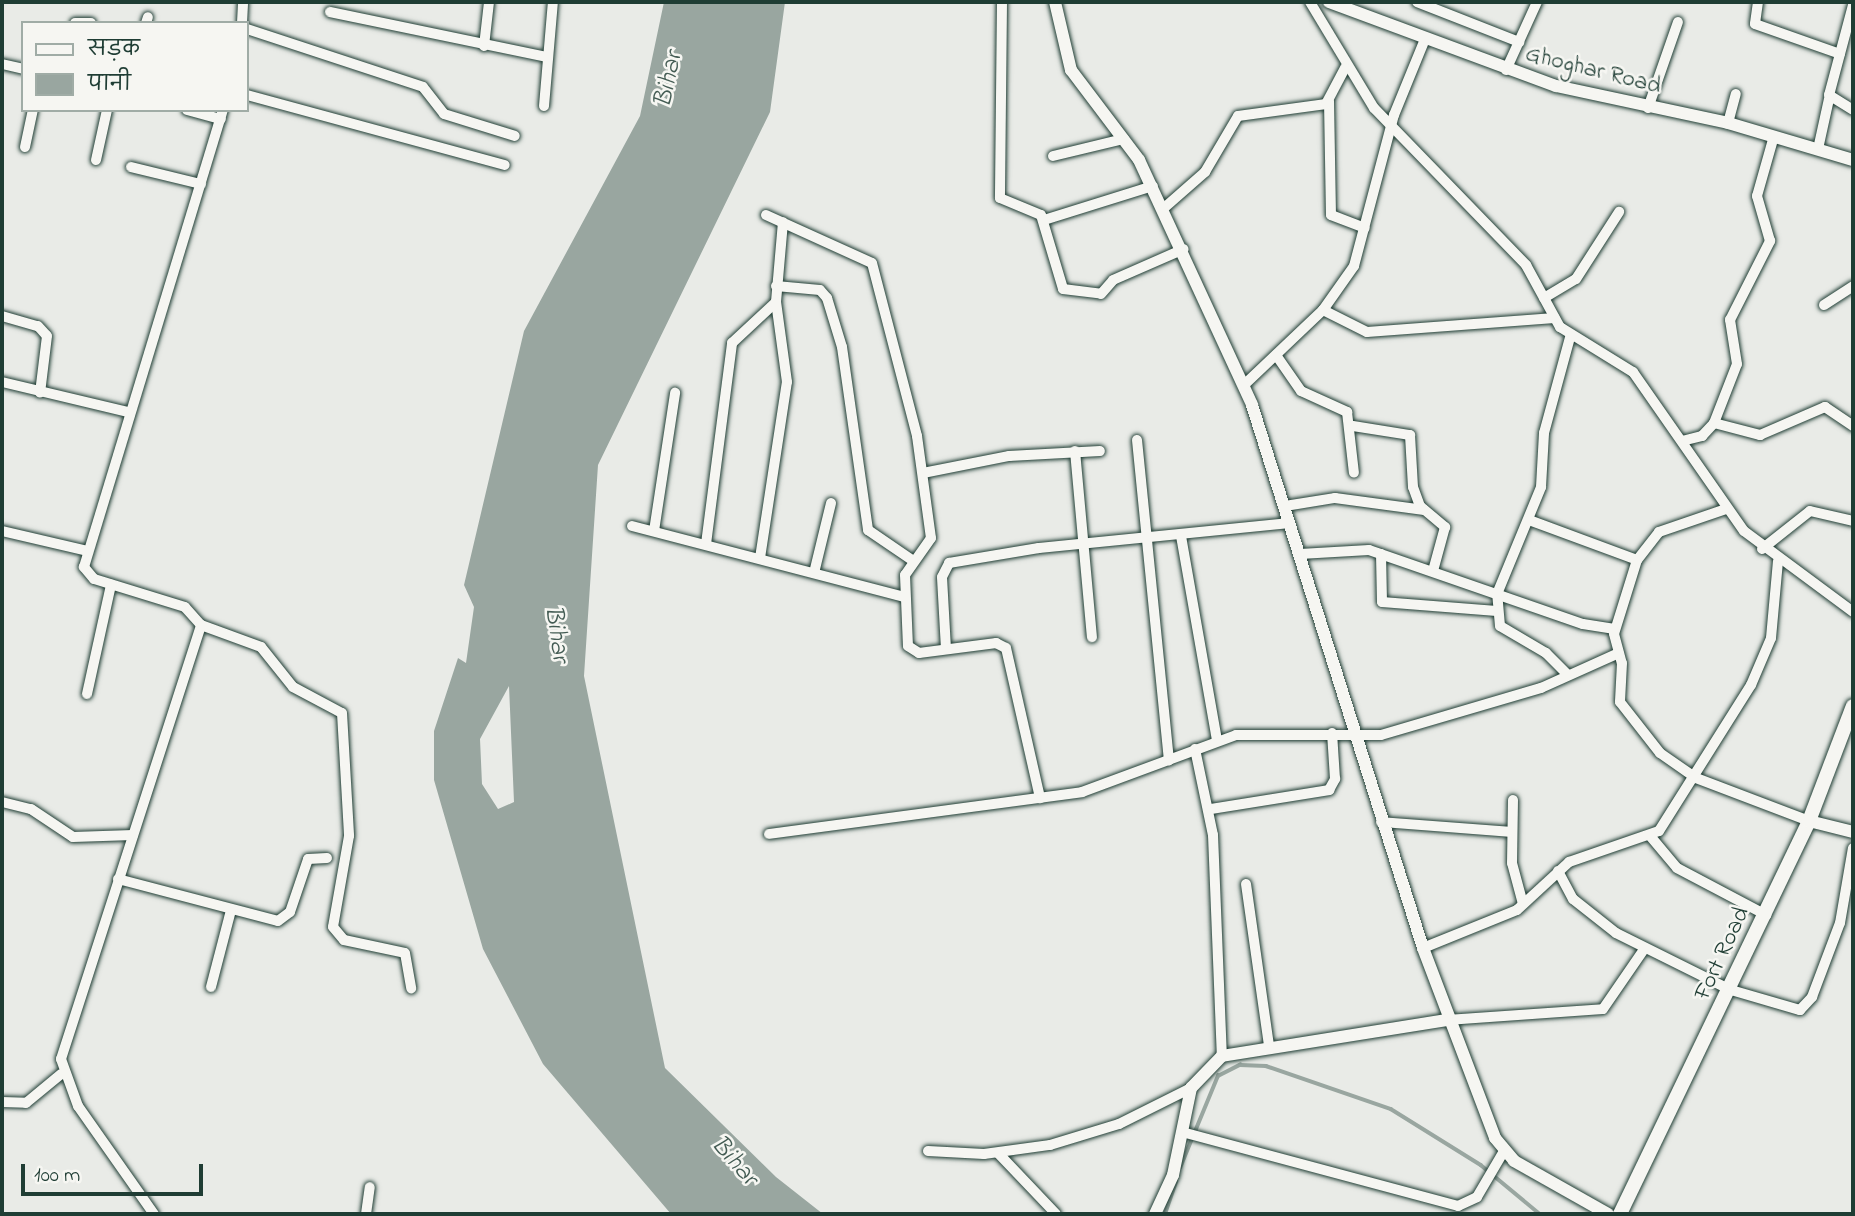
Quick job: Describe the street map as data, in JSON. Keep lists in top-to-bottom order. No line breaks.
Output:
{"streets":{"main road":["Fort Road"],"street":["Ghoghar Road"]},"water":["Bihar"],"legend":["सड़क","पानी"],"scale_bar":"100 m"}
